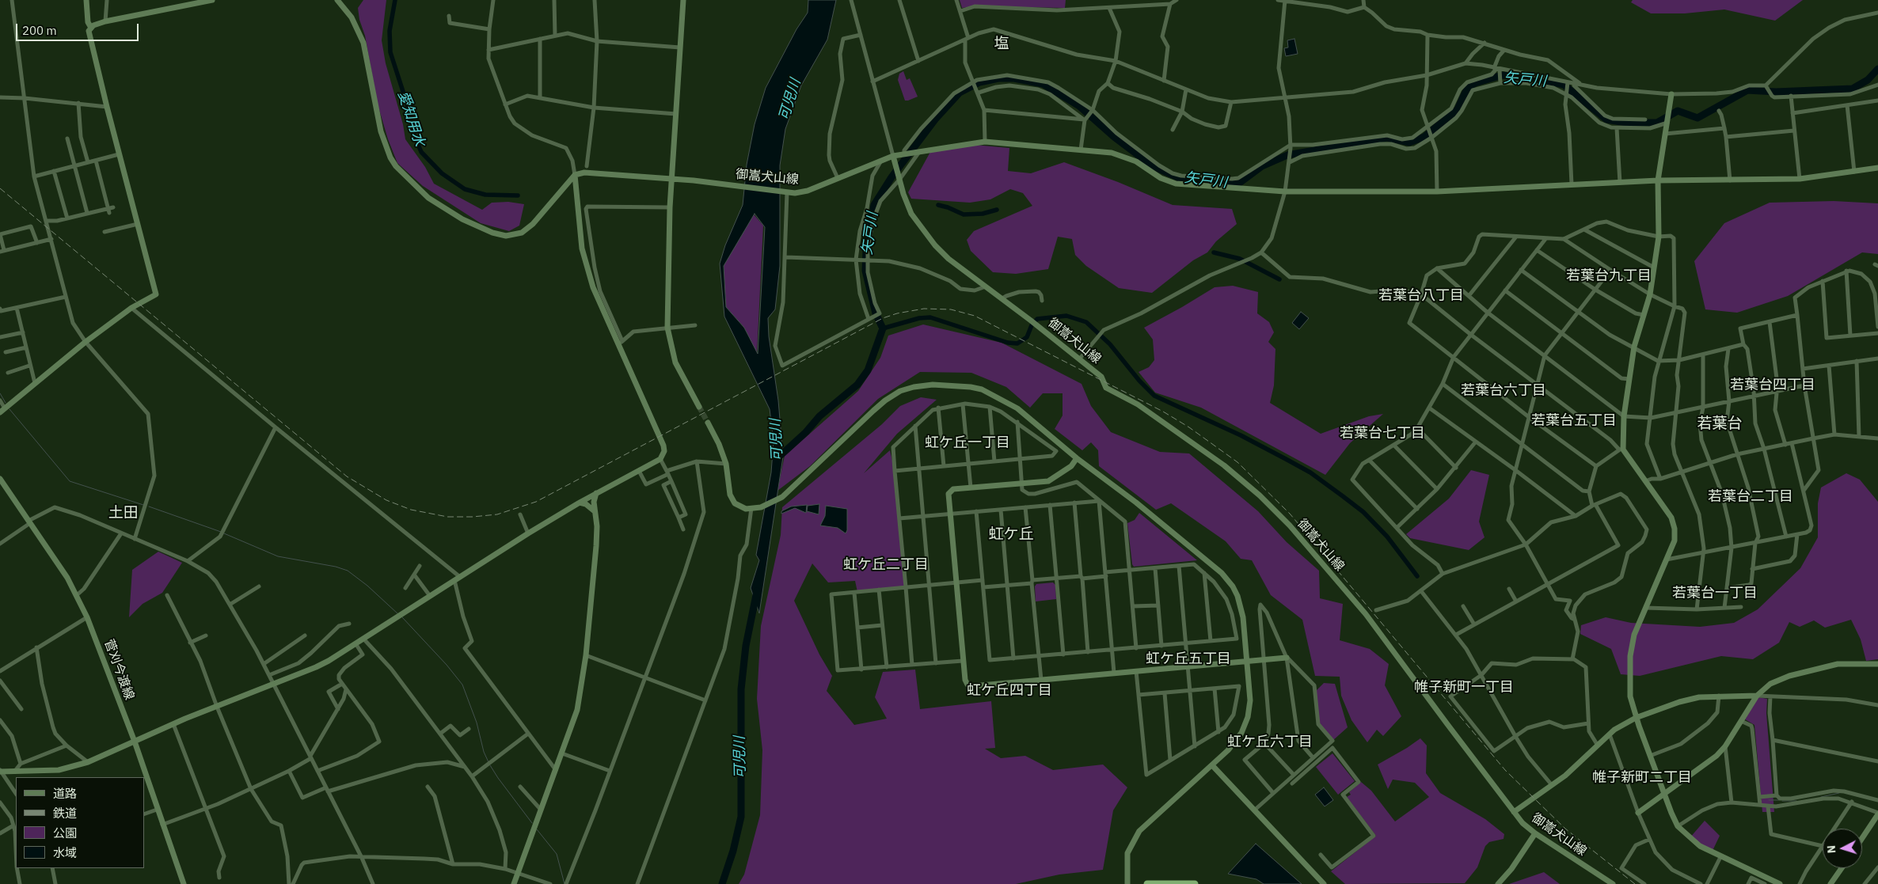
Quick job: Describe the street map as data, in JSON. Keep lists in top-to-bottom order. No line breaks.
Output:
{"streets":{"street":["御嵩犬山線","菅刈今渡線"]},"districts":["塩","若葉台九丁目","若葉台八丁目","若葉台四丁目","若葉台六丁目","若葉台五丁目","若葉台","若葉台七丁目","虹ケ丘一丁目","若葉台二丁目","土田","虹ケ丘","虹ケ丘二丁目","若葉台一丁目","虹ケ丘五丁目","帷子新町一丁目","虹ケ丘四丁目","虹ケ丘六丁目","帷子新町二丁目"],"water":["矢戸川","可児川","愛知用水"],"legend":["道路","鉄道","公園","水域"],"scale_bar":"200 m","north":"left"}
